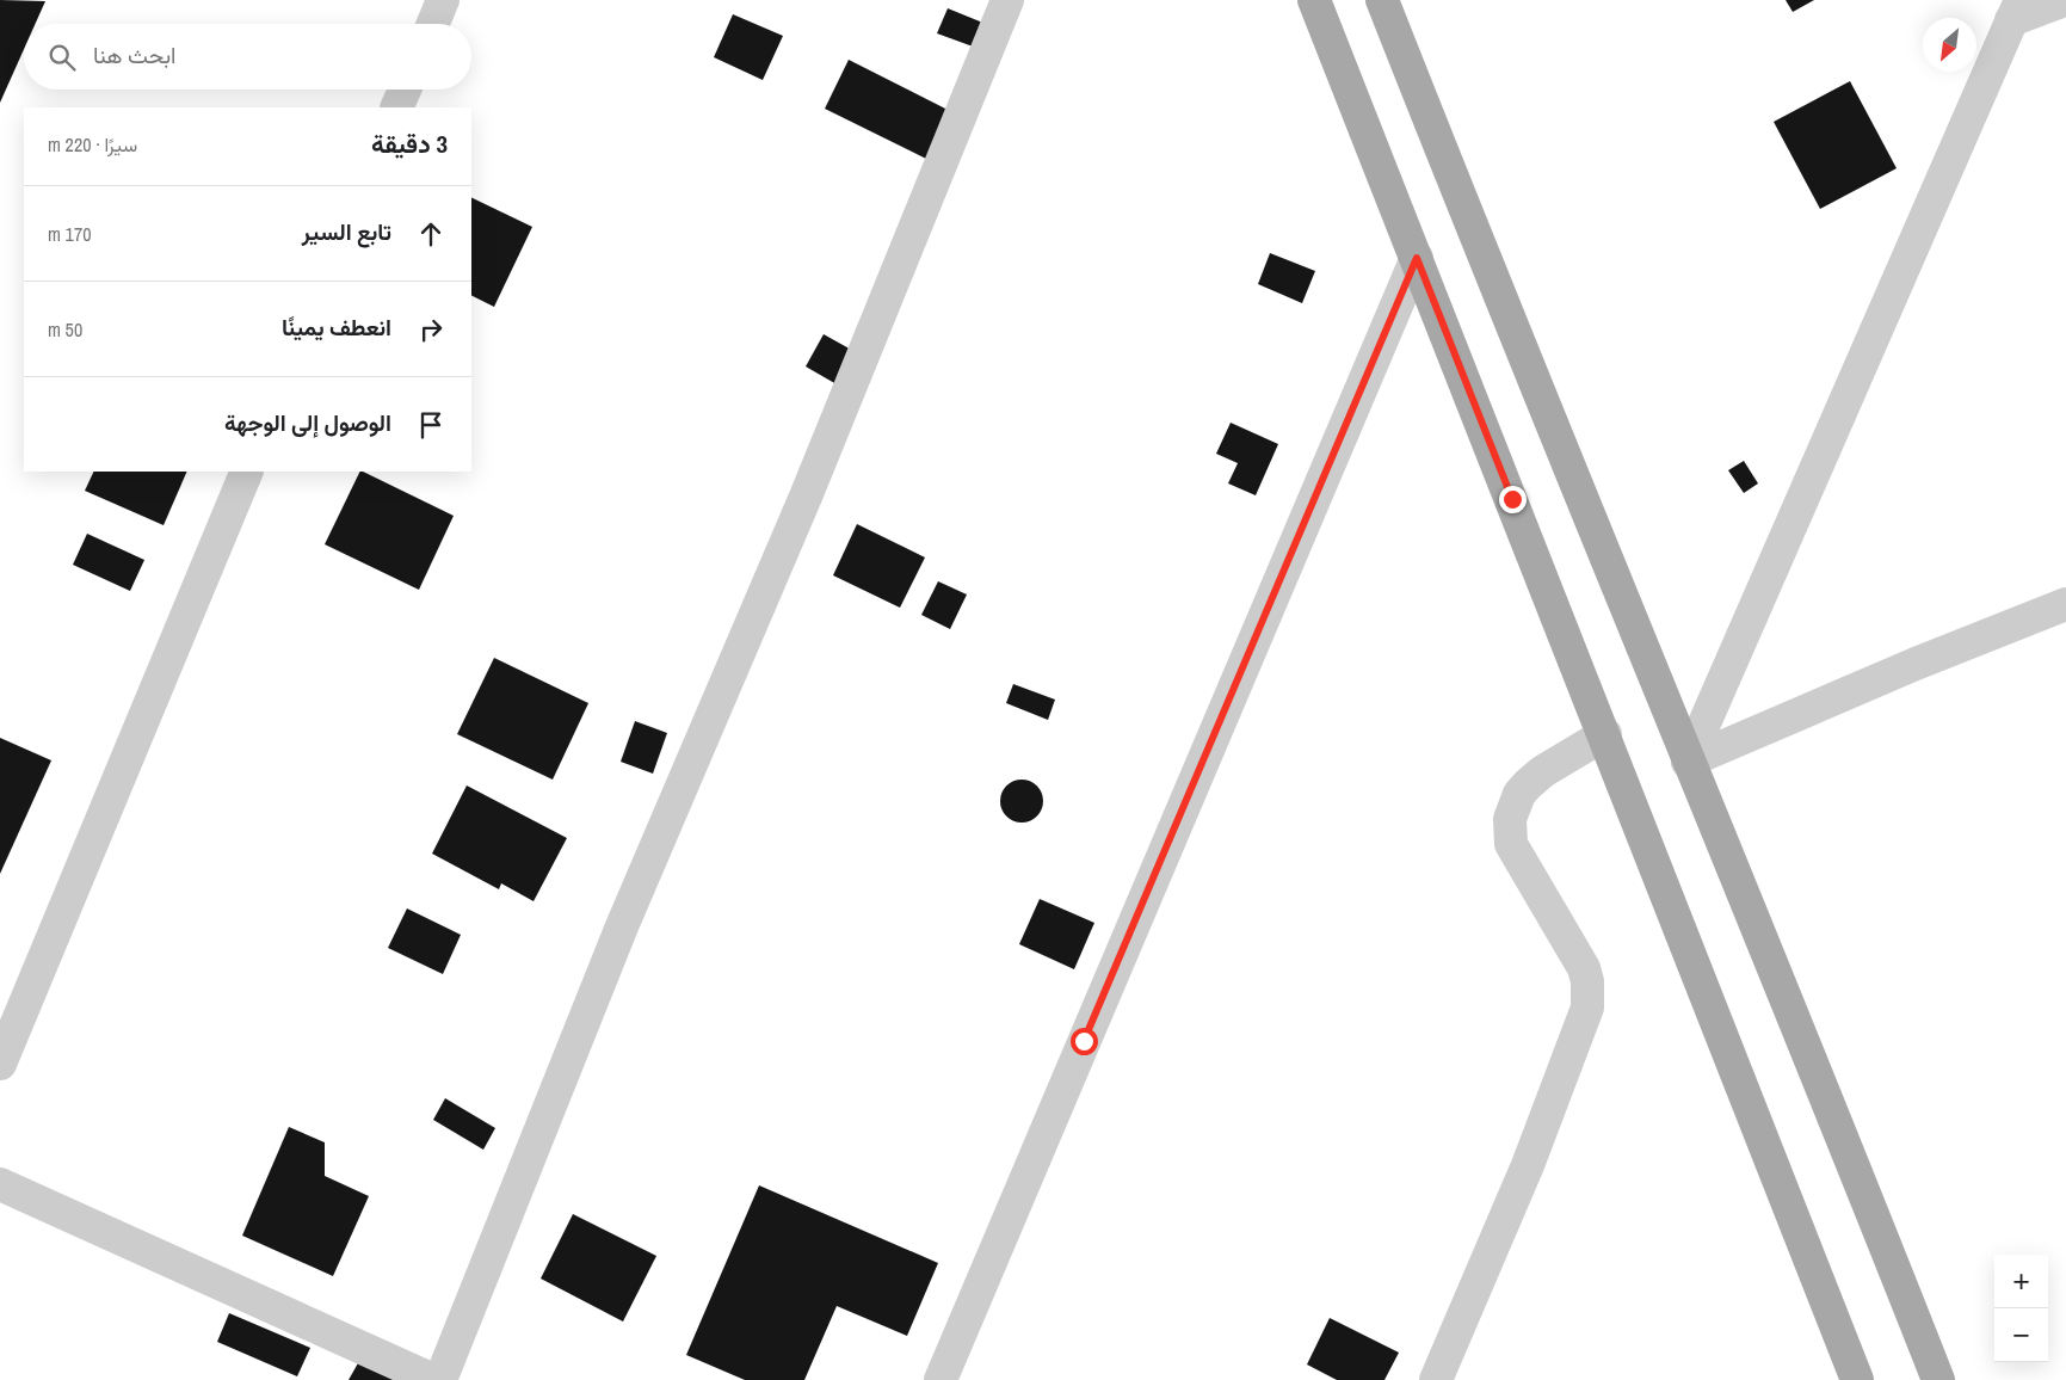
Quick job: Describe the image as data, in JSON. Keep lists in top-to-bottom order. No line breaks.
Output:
{"north":"bottom left","page":{"search":"ابحث هنا","heading":["3 دقيقة","سيرًا · 220 m"],"list":[["تابع السير","170 m"],["انعطف يمينًا","50 m"],"الوصول إلى الوجهة"],"map_buttons":["+","−"]}}
